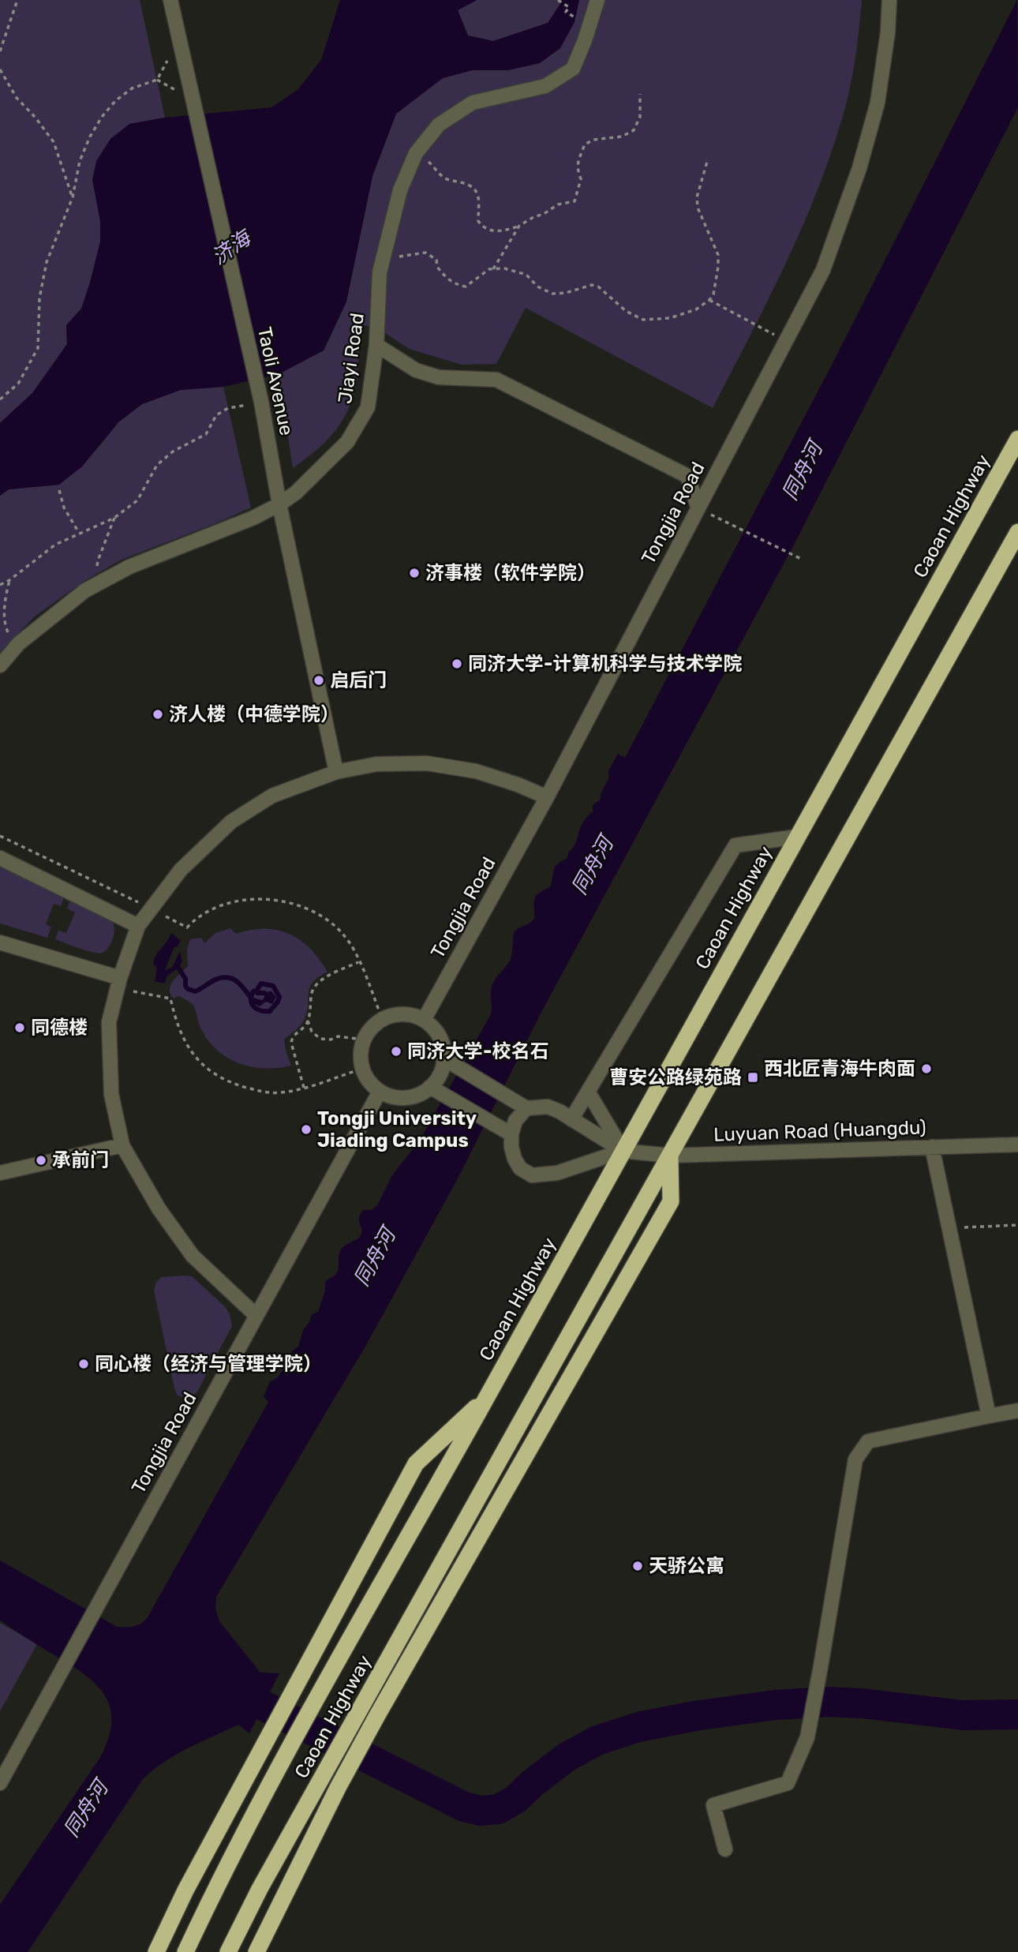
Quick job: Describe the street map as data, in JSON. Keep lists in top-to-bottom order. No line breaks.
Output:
{"streets":{"highway":["Caoan Highway"],"street":["Jiayi Road","Taoli Avenue","Tongjia Road","Luyuan Road (Huangdu)"]},"crossings":[["Jiayi Road","Taoli Avenue"],["Caoan Highway","Luyuan Road (Huangdu)"]],"water":["济海","同舟河"],"places":{"other":["济事楼（软件学院）","同济大学-计算机科学与技术学院","启后门","济人楼（中德学院）","同德楼","同济大学-校名石","西北匠青海牛肉面","Tongji University Jiading Campus","承前门","同心楼（经济与管理学院）","天骄公寓"],"transit":["曹安公路绿苑路"]}}
